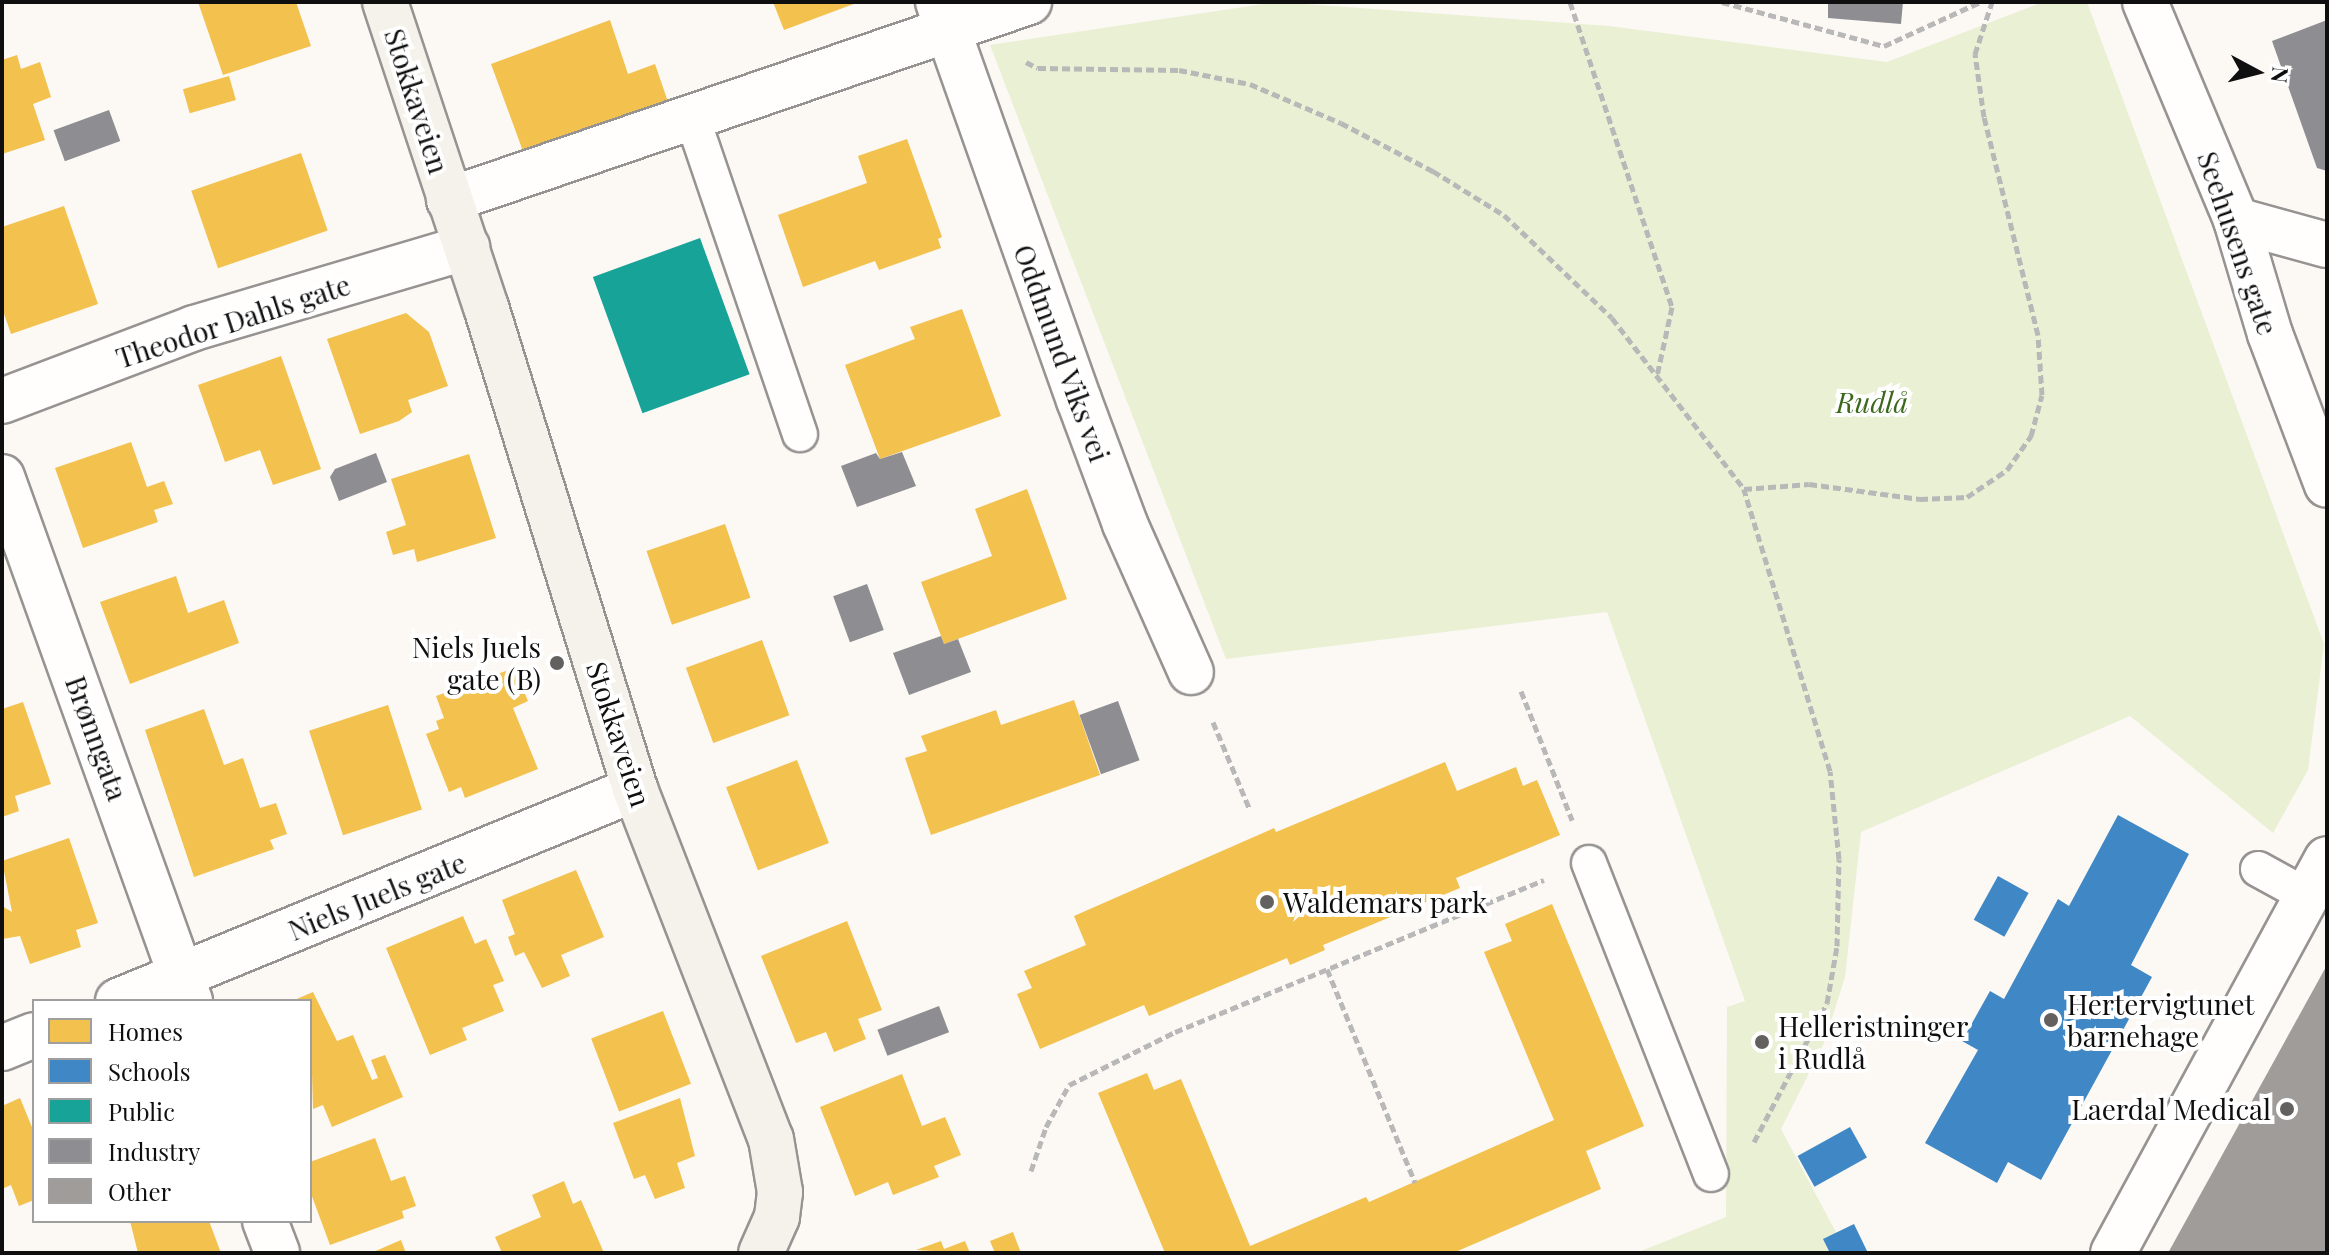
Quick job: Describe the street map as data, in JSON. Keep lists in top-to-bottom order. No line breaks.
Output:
{"streets":{"main road":["Stokkaveien"],"street":["Seehusens gate","Theodor Dahls gate","Oddmund Viks vei","Brønngata","Niels Juels gate"]},"crossings":[["Stokkaveien","Theodor Dahls gate"],["Stokkaveien","Oddmund Viks vei"],["Stokkaveien","Niels Juels gate"],["Brønngata","Niels Juels gate"]],"parks":["Rudlå"],"places":["Niels Juels gate (B)","Waldemars park","Hertervigtunet barnehage","Helleristninger i Rudlå","Laerdal Medical"],"legend":["Homes","Schools","Public","Industry","Other"],"north":"right"}
